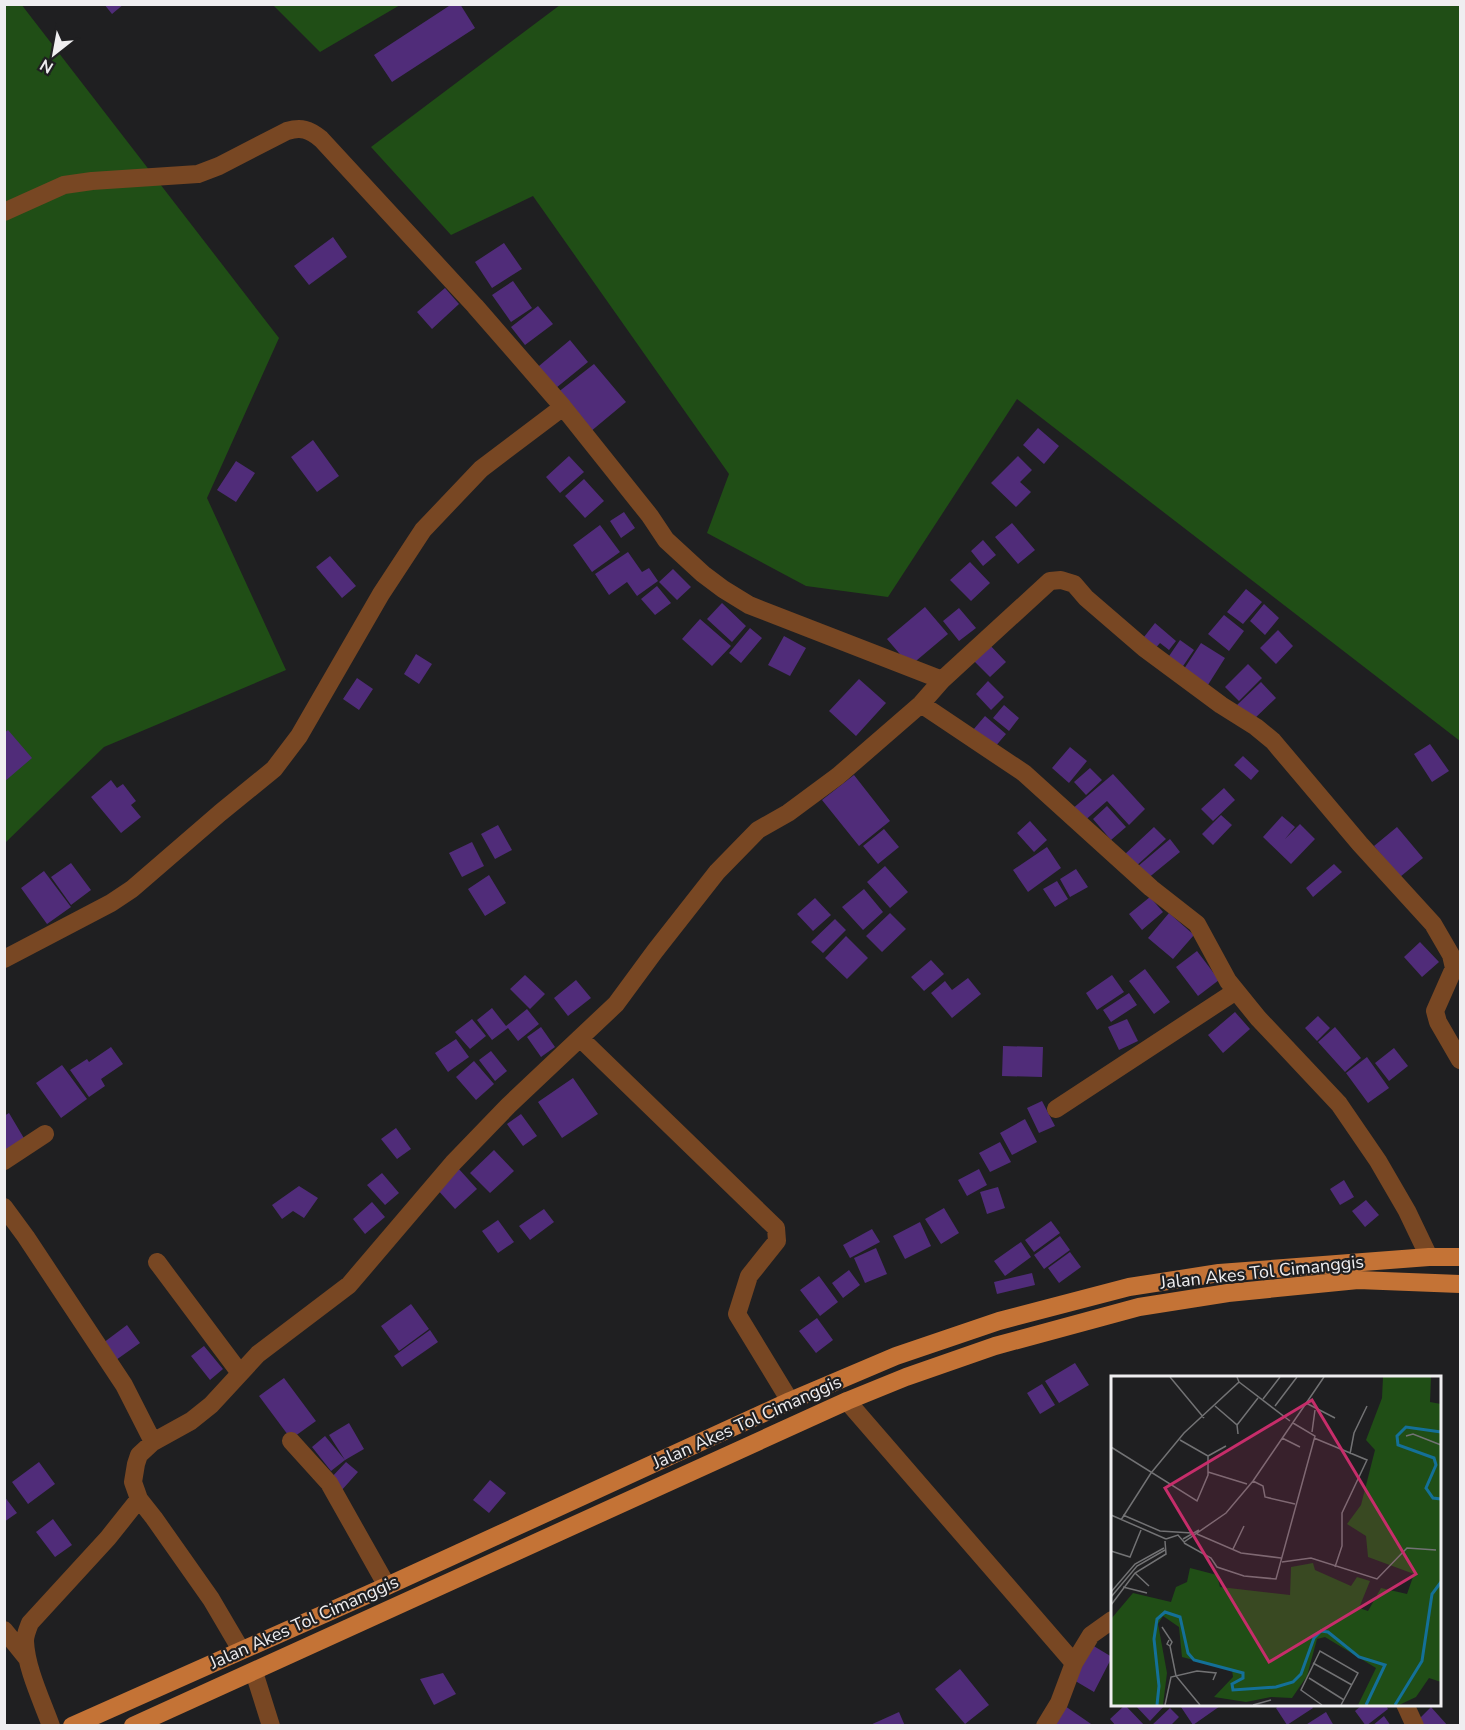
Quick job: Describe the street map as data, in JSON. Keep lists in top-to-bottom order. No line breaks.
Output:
{"streets":{"main road":["Jalan Akes Tol Cimanggis"]},"north":"bottom left"}
